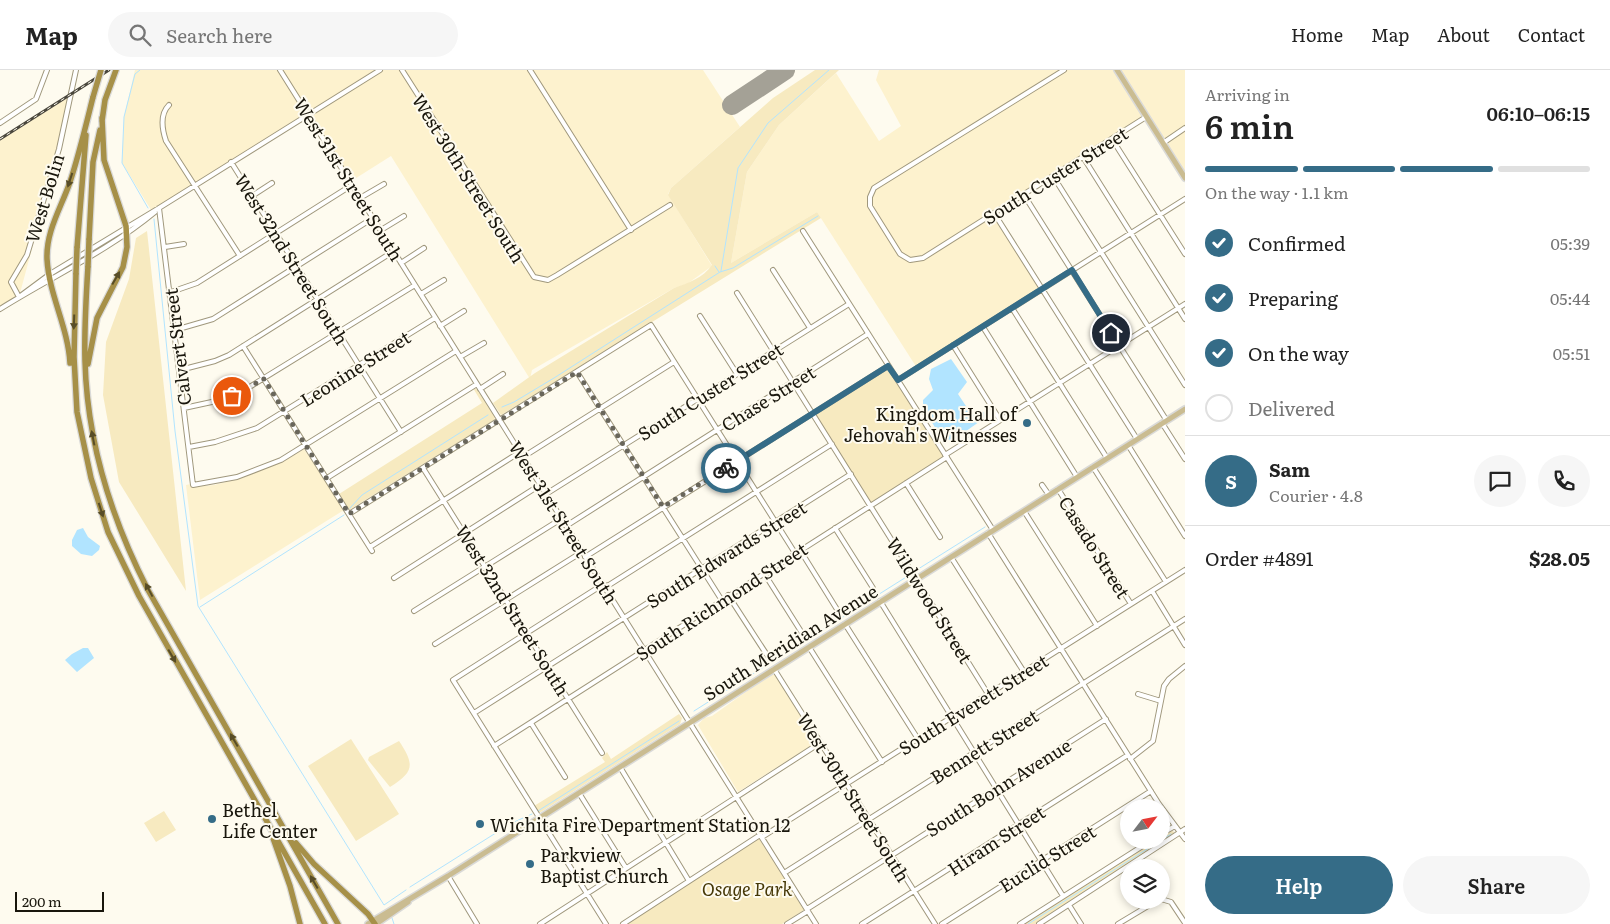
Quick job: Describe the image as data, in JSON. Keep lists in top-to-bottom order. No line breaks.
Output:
{"streets":{"main road":["South Meridian Avenue"],"street":["South Custer Street","West 30th Street South","West 31st Street South","West Bolin","West 32nd Street South","Calvert Street","Leonine Street","Chase Street","Casado Street","South Edwards Street","Wildwood Street","South Richmond Street","South Everett Street","Bennett Street","South Bonn Avenue","Hiram Street","Euclid Street"]},"crossings":[["South Custer Street","West 31st Street South"],["South Custer Street","Wildwood Street"],["West 30th Street South","South Meridian Avenue"],["West 30th Street South","South Everett Street"],["West 30th Street South","Bennett Street"],["West 30th Street South","South Bonn Avenue"],["West 30th Street South","Hiram Street"],["West 31st Street South","Leonine Street"],["West 31st Street South","Chase Street"],["West 31st Street South","South Edwards Street"],["West 31st Street South","South Richmond Street"],["West 31st Street South","South Meridian Avenue"],["West 31st Street South","South Everett Street"],["West 31st Street South","Bennett Street"],["West 31st Street South","South Bonn Avenue"],["West 32nd Street South","Leonine Street"],["West 32nd Street South","South Edwards Street"],["West 32nd Street South","South Richmond Street"],["Calvert Street","Leonine Street"],["Chase Street","Wildwood Street"],["Casado Street","South Meridian Avenue"],["Casado Street","South Everett Street"],["South Edwards Street","Wildwood Street"],["Wildwood Street","South Richmond Street"],["Wildwood Street","South Meridian Avenue"],["Wildwood Street","South Everett Street"]],"parks":["Osage Park"],"places":["Kingdom Hall of Jehovah's Witnesses","Bethel Life Center","Wichita Fire Department Station 12","Parkview Baptist Church"],"scale_bar":"200 m","north":"top right","page":{"header":"Map","search":"Search here","nav":["Home","Map","About","Contact"],"heading":["6 min","Arriving in","06:10–06:15"],"panel":["Sam","Courier · 4.8","Order #4891","$28.05"],"bar":"On the way · 1.1 km","list":[["Confirmed","05:39"],["Preparing","05:44"],["On the way","05:51"],"Delivered"],"round":"S","buttons":["Help","Share"],"scale":"200 m"}}
